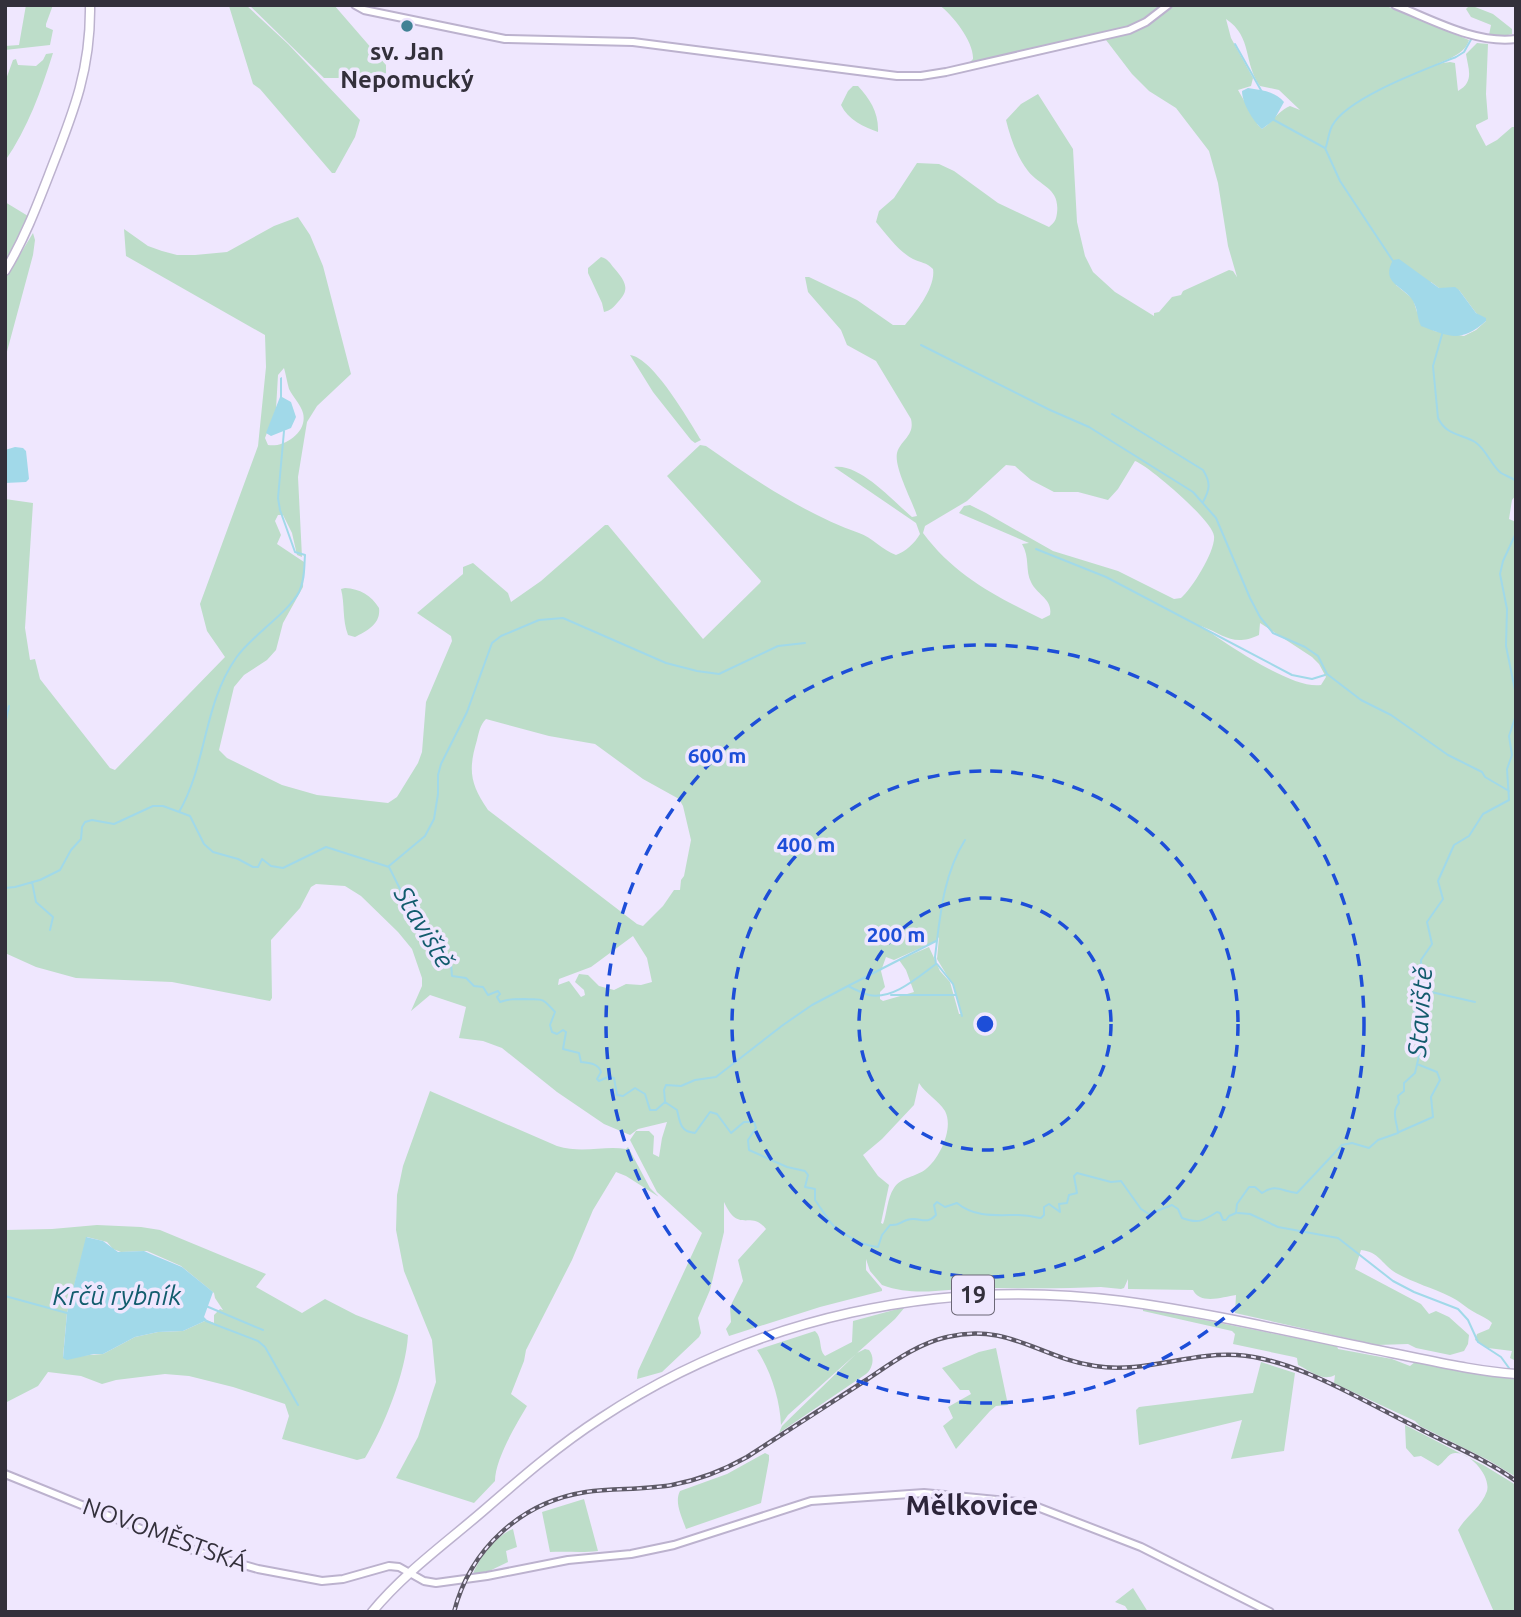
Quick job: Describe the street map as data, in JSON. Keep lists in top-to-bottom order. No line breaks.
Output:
{"streets":{"main road":["19"],"street":["NOVOMĚSTSKÁ"]},"crossings":[["19","NOVOMĚSTSKÁ"]],"districts":["Mělkovice"],"water":["Staviště","Krčů rybník"],"places":["sv. Jan Nepomucký"],"rings":["600 m","400 m","200 m"]}
